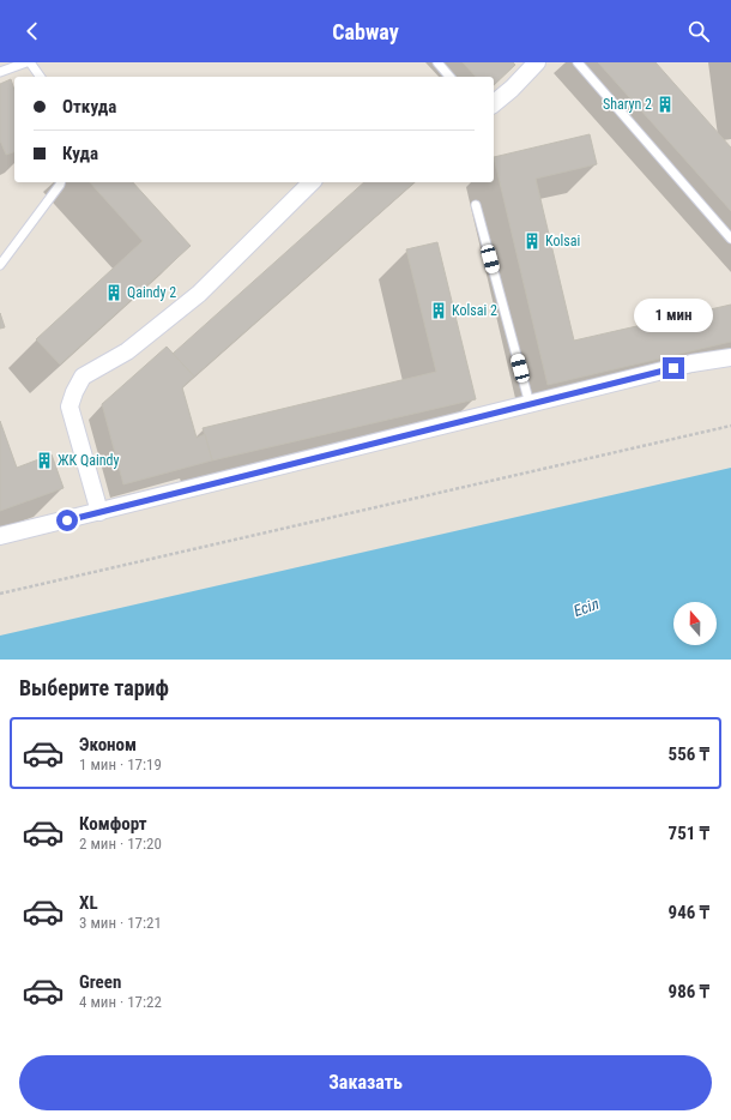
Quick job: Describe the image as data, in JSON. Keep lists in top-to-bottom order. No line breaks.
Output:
{"water":["Есіл"],"places":{"building":["Sharyn 2","Kolsai","Qaindy 2","Kolsai 2","ЖК Qaindy"]},"north":"top","page":{"header":"Cabway","banner":["Откуда","Куда"],"bubble":"1 мин","heading":"Выберите тариф","list":[{"name":"Эконом","note":"1 мин · 17:19","value":"556 ₸"},{"name":"Комфорт","note":"2 мин · 17:20","value":"751 ₸"},{"name":"XL","note":"3 мин · 17:21","value":"946 ₸"},{"name":"Green","note":"4 мин · 17:22","value":"986 ₸"}],"buttons":"Заказать"}}
